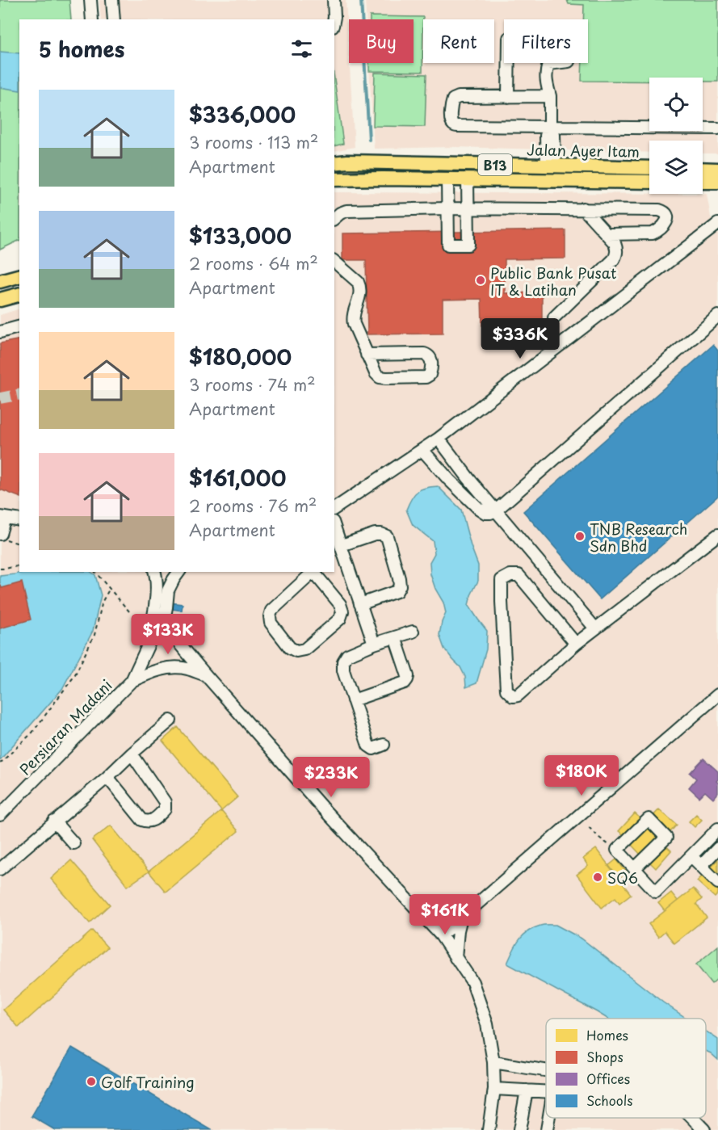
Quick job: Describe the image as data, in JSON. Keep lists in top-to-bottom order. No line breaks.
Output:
{"streets":{"main road":["Jalan Ayer Itam","B13"],"street":["Persiaran Madani"]},"places":["Public Bank Pusat IT & Latihan","TNB Research Sdn Bhd","SQ6","Golf Training"],"legend":["Homes","Shops","Offices","Schools"],"page":{"chip":["Buy","Rent","Filters"],"heading":"5 homes","list":[{"name":"$336,000","note":"3 rooms · 113 m² · Apartment"},{"name":"$133,000","note":"2 rooms · 64 m² · Apartment"},{"name":"$180,000","note":"3 rooms · 74 m² · Apartment"},{"name":"$161,000","note":"2 rooms · 76 m² · Apartment"}],"price":["$336K","$133K","$180K","$233K","$161K"]}}
